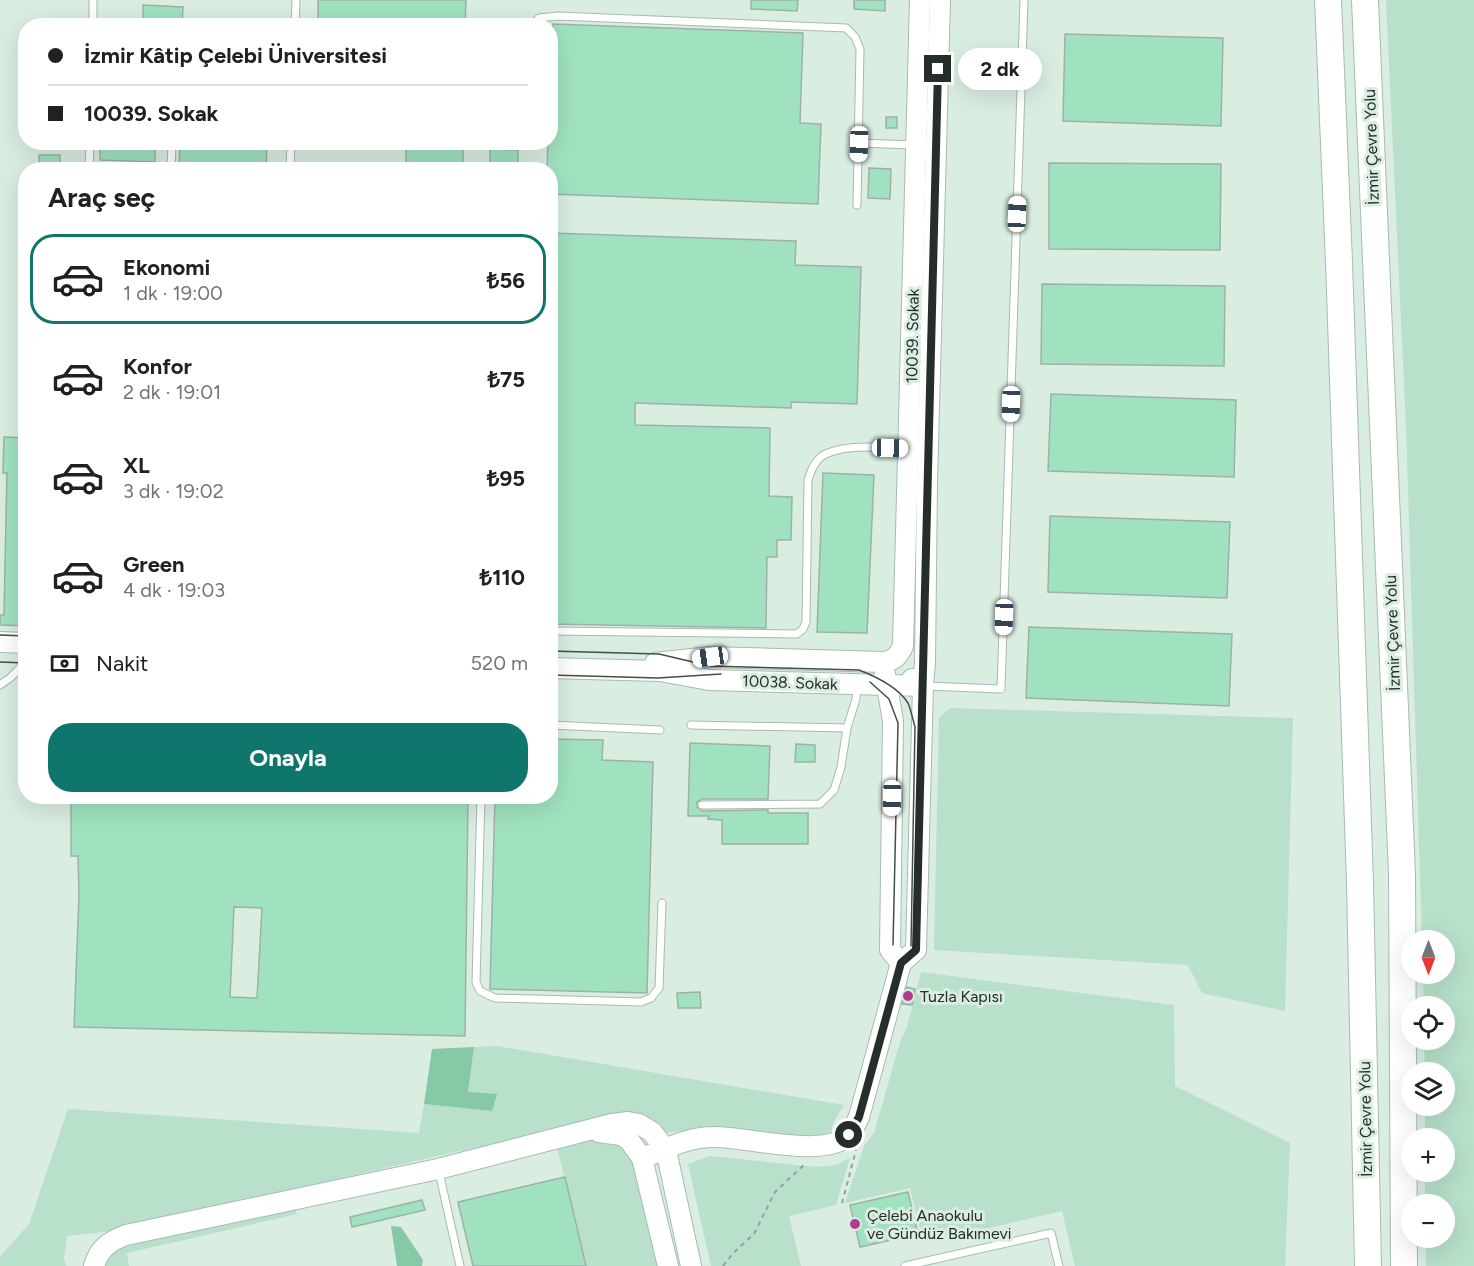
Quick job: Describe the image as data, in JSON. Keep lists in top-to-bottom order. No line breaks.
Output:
{"streets":{"highway":["İzmir Çevre Yolu"],"street":["10039. Sokak","10038. Sokak"]},"crossings":[["10039. Sokak","10038. Sokak"]],"places":["Tuzla Kapısı","Çelebi Anaokulu ve Gündüz Bakımevi"],"north":"bottom","page":{"banner":["İzmir Kâtip Çelebi Üniversitesi","10039. Sokak"],"bubble":"2 dk","heading":"Araç seç","list":[{"name":"Ekonomi","note":"1 dk · 19:00","value":"₺56"},{"name":"Konfor","note":"2 dk · 19:01","value":"₺75"},{"name":"XL","note":"3 dk · 19:02","value":"₺95"},{"name":"Green","note":"4 dk · 19:03","value":"₺110"}],"pay":["Nakit","520 m"],"buttons":"Onayla","map_buttons":["+","−"]}}
